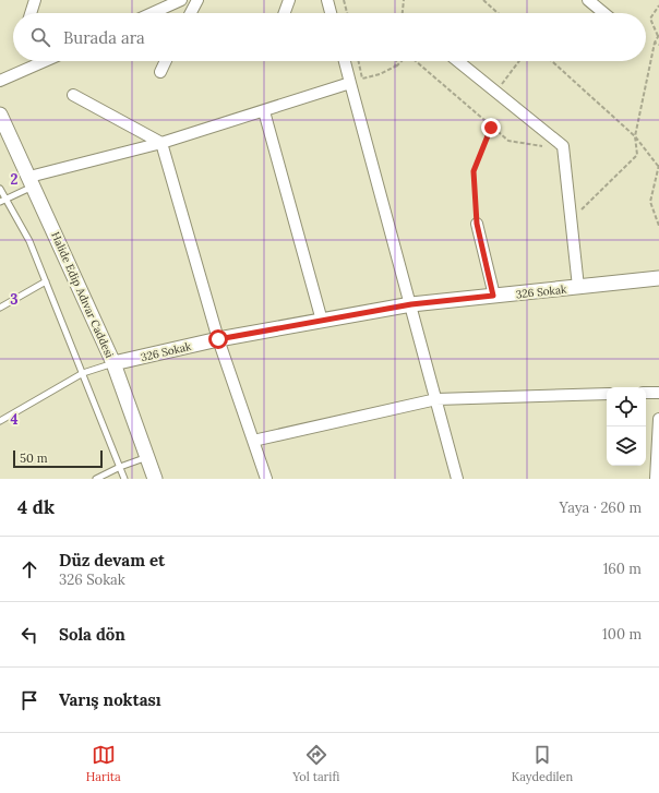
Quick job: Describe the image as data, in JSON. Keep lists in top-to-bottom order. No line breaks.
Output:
{"streets":{"street":["326 Sokak","Halide Edip Adıvar Caddesi"]},"crossings":[["326 Sokak","Halide Edip Adıvar Caddesi"]],"scale_bar":"50 m","page":{"search":"Burada ara","scale":"50 m","heading":["4 dk","Yaya · 260 m"],"list":[["Düz devam et","326 Sokak","160 m"],["Sola dön","100 m"],"Varış noktası"],"nav":["Harita","Yol tarifi","Kaydedilen"]},"grid":{"rows":["2","3","4"]}}
